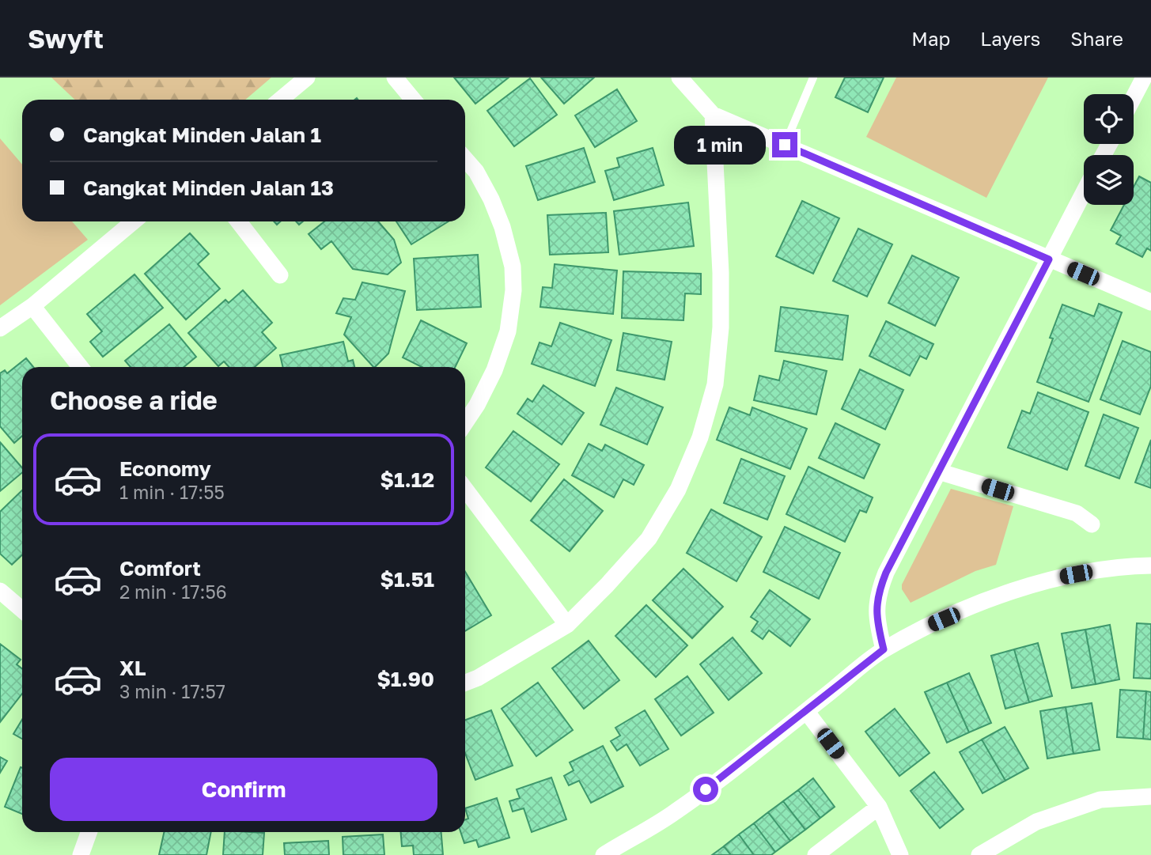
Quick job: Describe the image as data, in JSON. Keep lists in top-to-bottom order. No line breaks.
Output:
{"page":{"header":"Swyft","nav":["Map","Layers","Share"],"banner":["Cangkat Minden Jalan 1","Cangkat Minden Jalan 13"],"bubble":"1 min","heading":"Choose a ride","list":[{"name":"Economy","note":"1 min · 17:55","value":"$1.12"},{"name":"Comfort","note":"2 min · 17:56","value":"$1.51"},{"name":"XL","note":"3 min · 17:57","value":"$1.90"}],"buttons":"Confirm"}}
